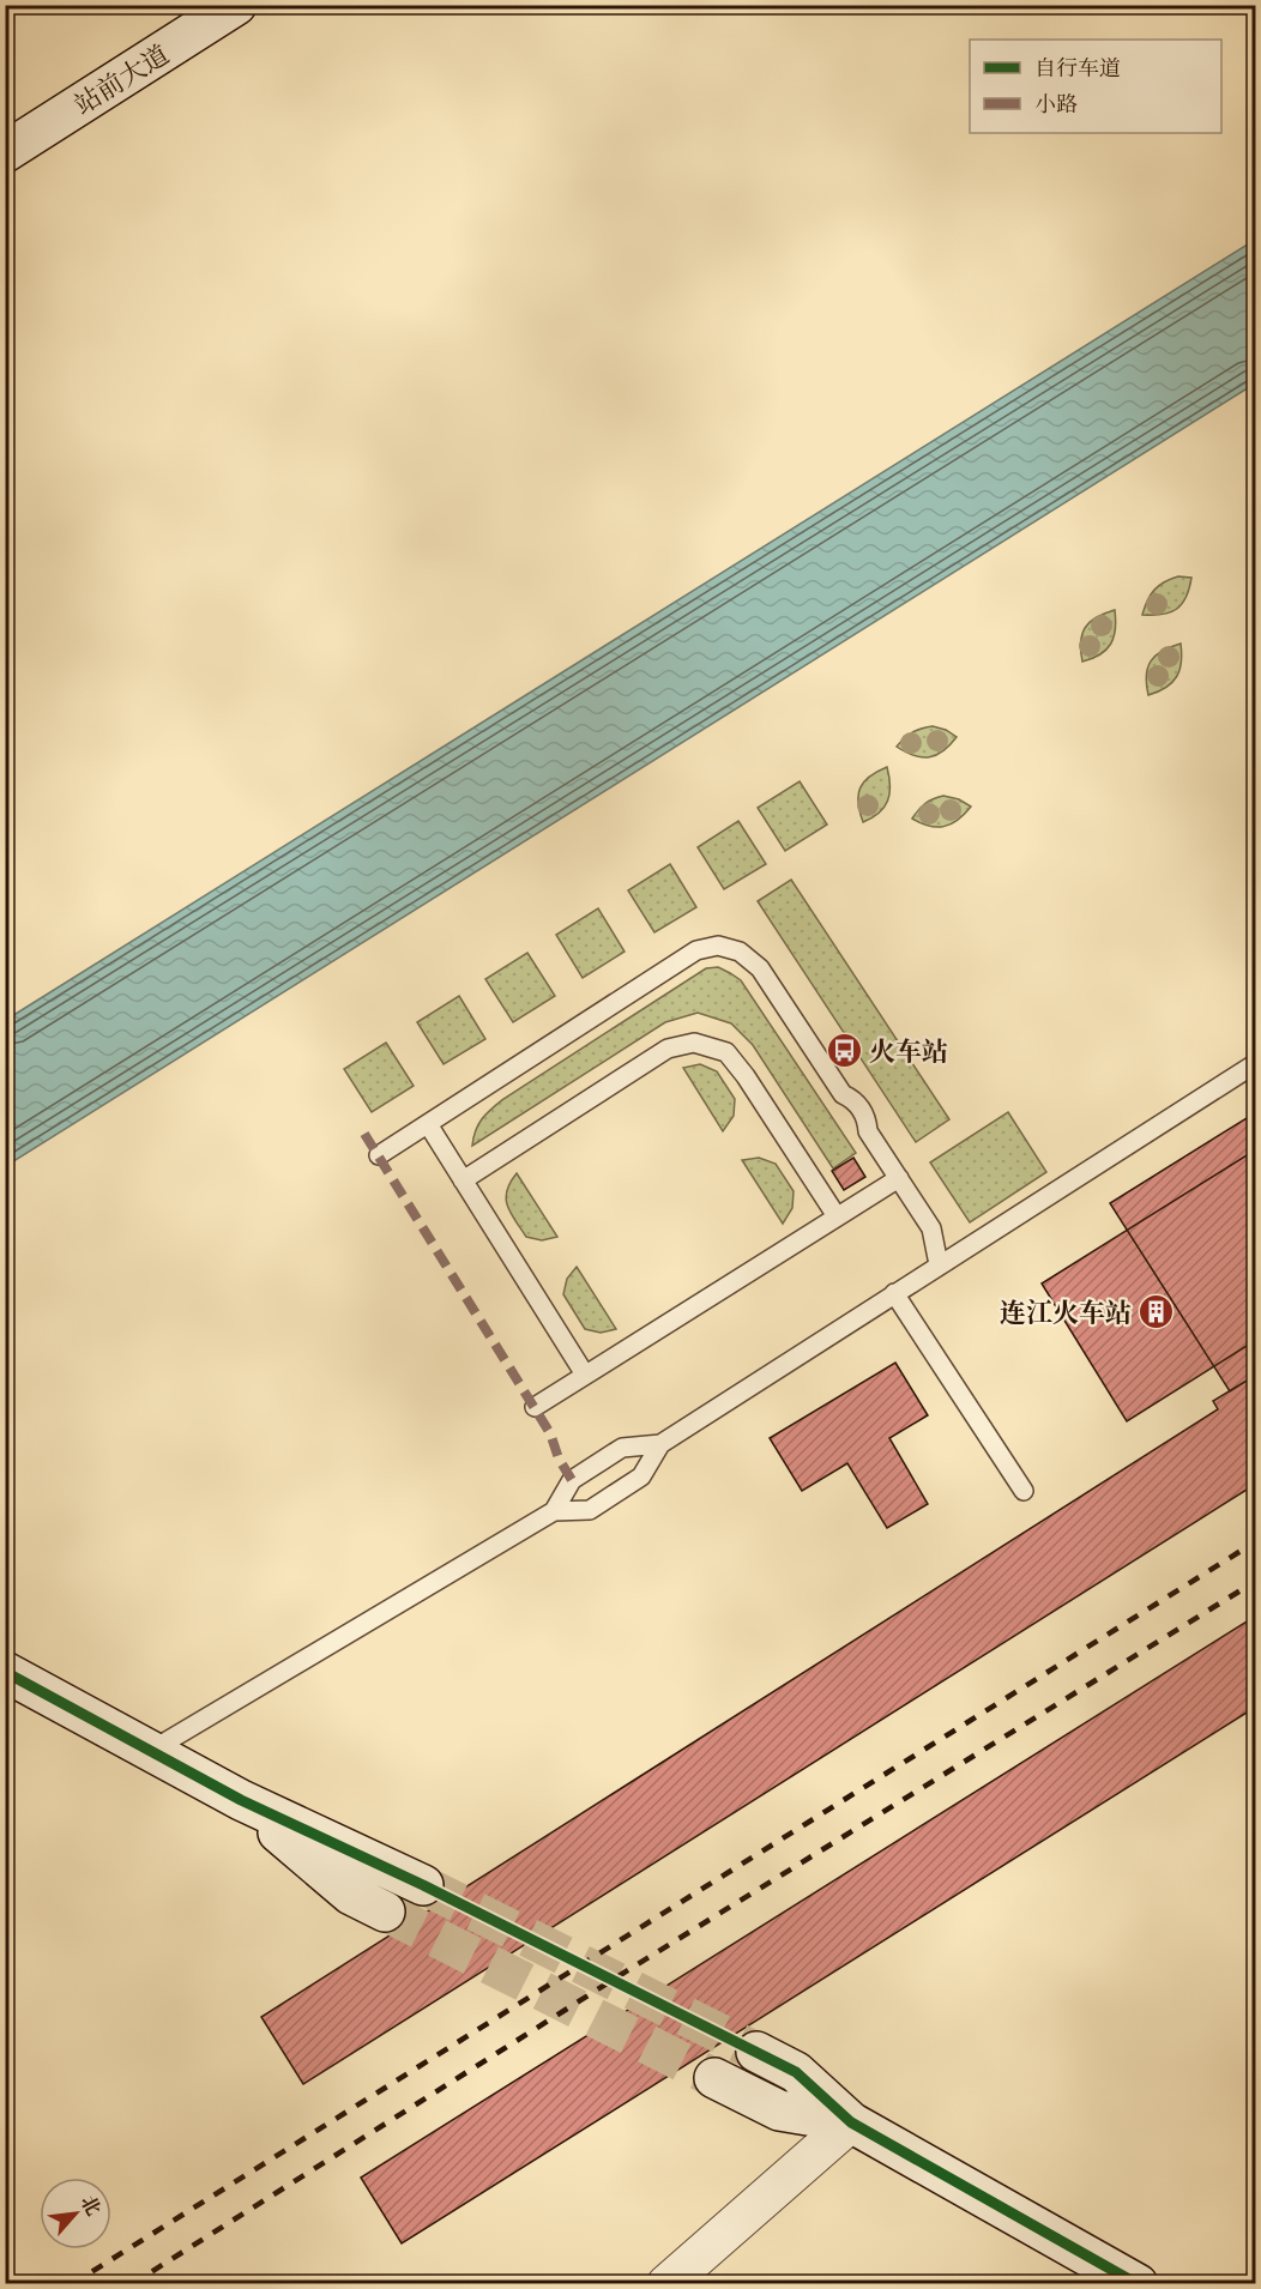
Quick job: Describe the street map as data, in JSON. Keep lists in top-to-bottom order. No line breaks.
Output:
{"streets":{"street":["站前大道"]},"places":{"bus stop":["火车站"],"building":["连江火车站"]},"legend":["自行车道","小路"],"north":"top right"}
